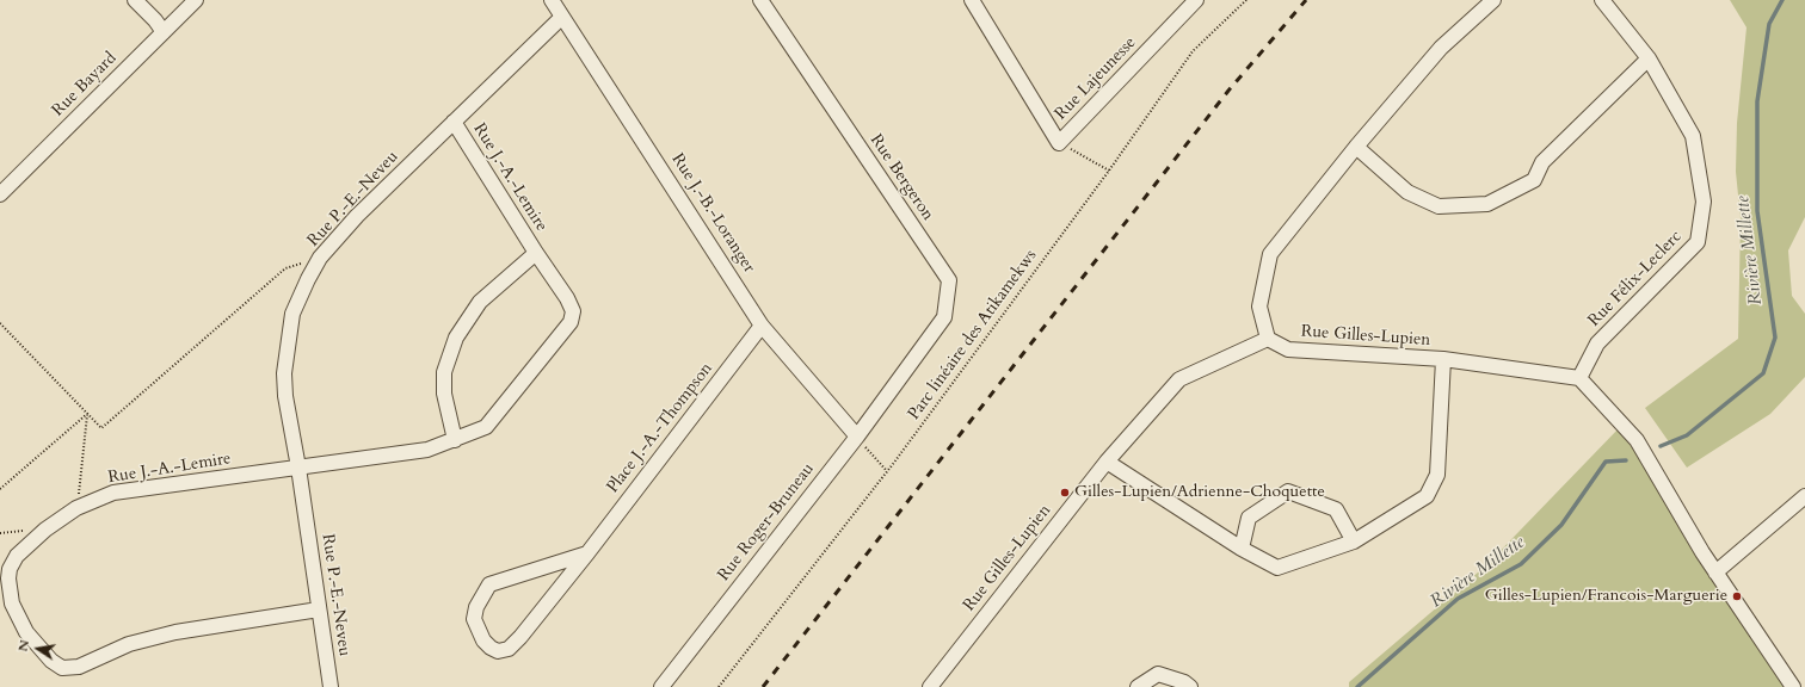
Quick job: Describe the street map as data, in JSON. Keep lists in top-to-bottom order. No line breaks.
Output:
{"streets":{"street":["Rue Lajeunesse","Rue Bayard","Rue J.-A.-Lemire","Rue Bergeron","Rue P.-E.-Neveu","Rue J.-B.-Loranger","Rue Félix-Leclerc","Rue Gilles-Lupien","Place J.-A.-Thompson","Rue Roger-Bruneau"],"path":["Parc linéaire des Atikamekws"]},"crossings":[["Rue J.-A.-Lemire","Rue P.-E.-Neveu"],["Rue Bergeron","Rue Roger-Bruneau"],["Rue P.-E.-Neveu","Rue J.-B.-Loranger"],["Rue J.-B.-Loranger","Place J.-A.-Thompson"],["Rue J.-B.-Loranger","Rue Roger-Bruneau"],["Rue Félix-Leclerc","Rue Gilles-Lupien"]],"water":["Rivière Millette"],"places":["Gilles-Lupien/Adrienne-Choquette","Gilles-Lupien/Francois-Marguerie"],"north":"left"}
